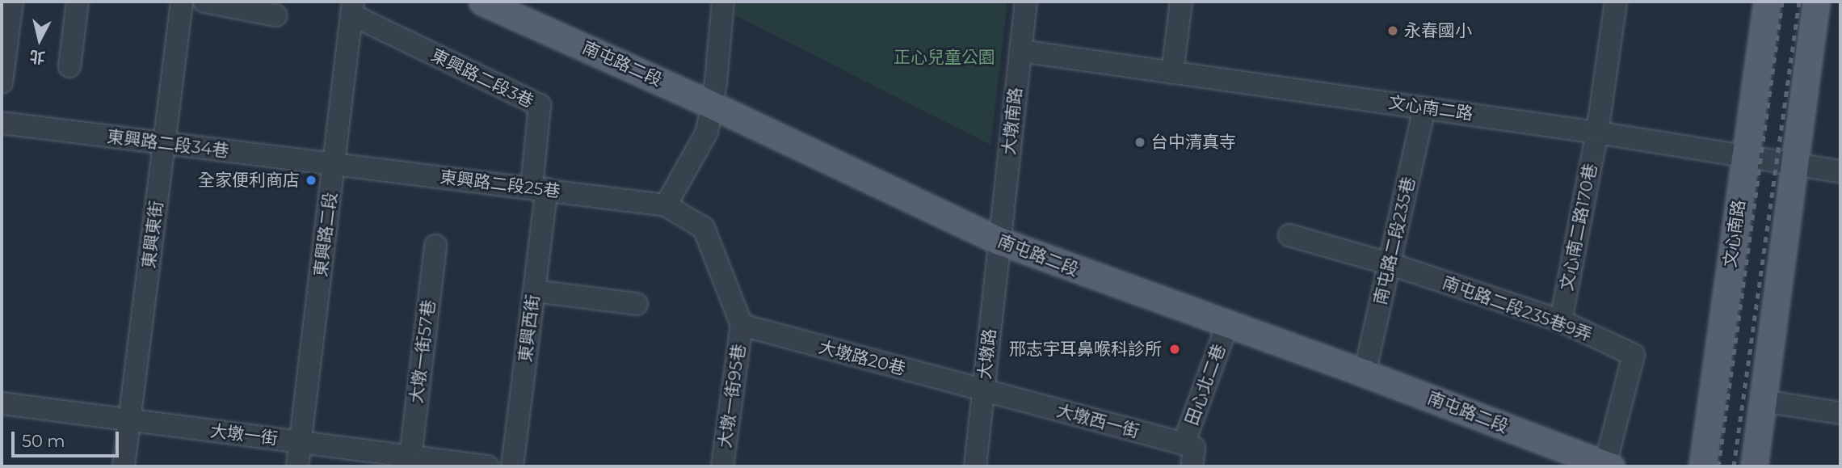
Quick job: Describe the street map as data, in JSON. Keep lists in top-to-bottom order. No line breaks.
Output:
{"streets":{"main road":["南屯路二段","文心南路"],"street":["東興路二段3巷","文心南二路","大墩南路","東興路二段34巷","東興路二段25巷","文心南二路170巷","東興東街","東興路二段","南屯路二段235巷","南屯路二段235巷9弄","東興西街","大墩一街57巷","大墩路","大墩路20巷","田心北二巷","大墩一街95巷","大墩西一街","大墩一街"]},"crossings":[["南屯路二段","大墩南路"],["南屯路二段","南屯路二段235巷"],["南屯路二段","南屯路二段235巷9弄"],["南屯路二段","大墩路"],["南屯路二段","田心北二巷"],["東興路二段3巷","東興路二段25巷"],["東興路二段3巷","東興路二段"],["東興路二段3巷","東興西街"],["文心南二路","大墩南路"],["文心南二路","文心南二路170巷"],["文心南二路","文心南路"],["文心南二路","南屯路二段235巷"],["大墩南路","大墩路"],["東興路二段34巷","東興路二段25巷"],["東興路二段34巷","東興東街"],["東興路二段34巷","東興路二段"],["東興路二段25巷","東興路二段"],["東興路二段25巷","東興西街"],["文心南二路170巷","南屯路二段235巷9弄"],["東興東街","大墩一街"],["東興路二段","大墩一街"],["南屯路二段235巷","南屯路二段235巷9弄"],["大墩一街57巷","大墩一街"],["大墩路","大墩路20巷"],["大墩路","大墩西一街"],["大墩路20巷","大墩一街95巷"],["大墩路20巷","大墩西一街"],["田心北二巷","大墩西一街"]],"parks":["正心兒童公園"],"places":["永春國小","台中清真寺","全家便利商店","邢志宇耳鼻喉科診所"],"scale_bar":"50 m","north":"bottom"}
